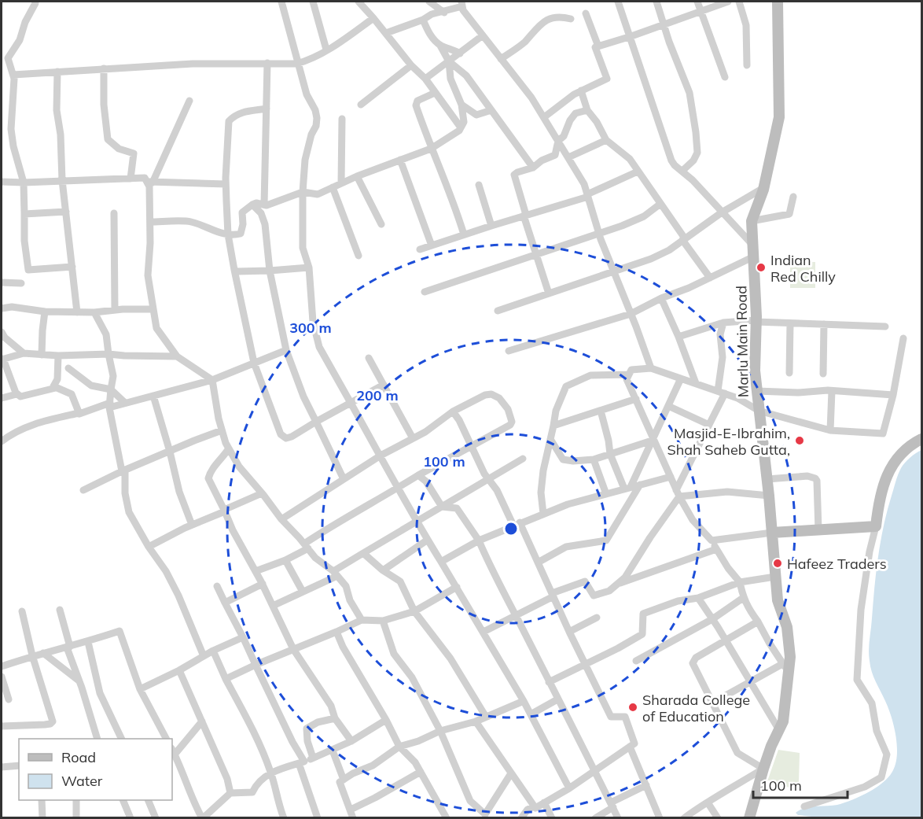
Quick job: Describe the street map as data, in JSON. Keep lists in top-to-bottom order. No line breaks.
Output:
{"streets":{"street":["Marlu Main Road"]},"places":["Indian Red Chilly","Masjid-E-Ibrahim, Shah Saheb Gutta,","Hafeez Traders","Sharada College of Education"],"legend":["Road","Water"],"scale_bar":"100 m","rings":["300 m","200 m","100 m"]}
